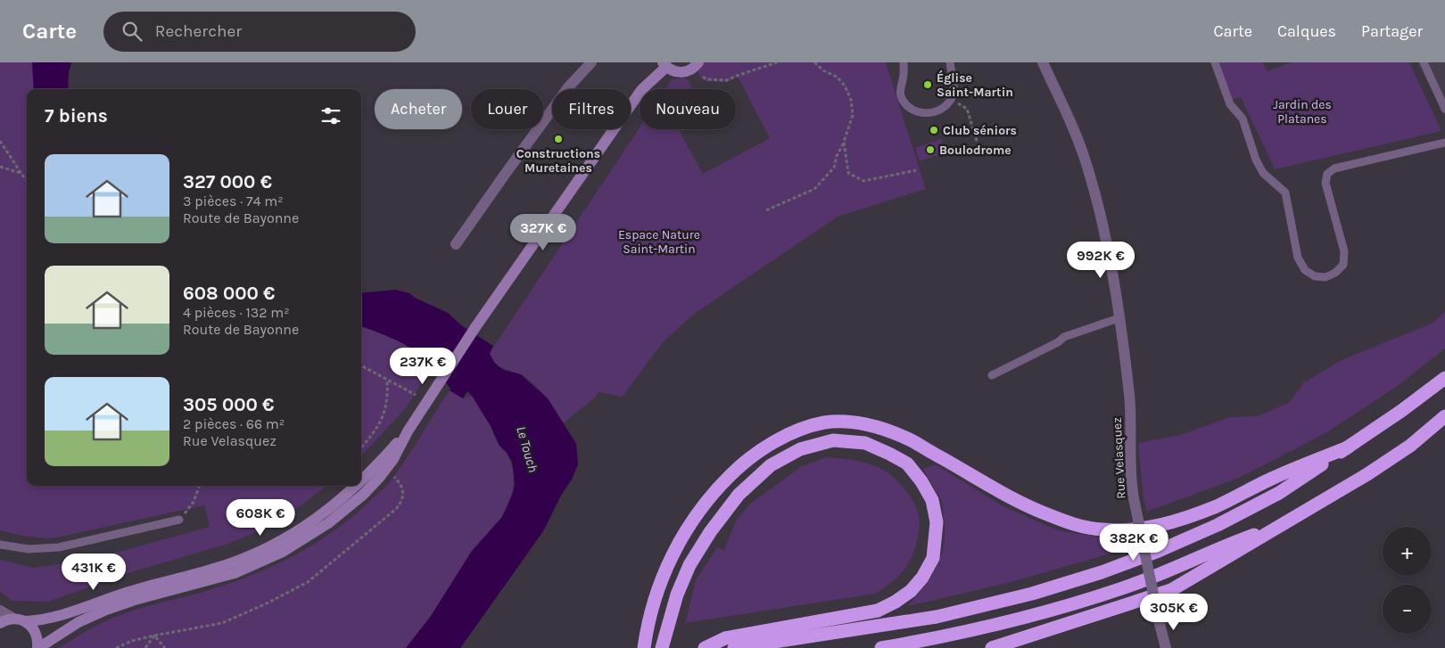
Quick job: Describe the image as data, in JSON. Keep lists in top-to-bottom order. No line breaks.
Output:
{"streets":{"street":["Rue Velasquez"]},"water":["Le Touch"],"parks":["Jardin des Platanes","Espace Nature Saint-Martin"],"places":["Église Saint-Martin","Club séniors","Constructions Muretaines","Boulodrome"],"page":{"header":"Carte","search":"Rechercher","nav":["Carte","Calques","Partager"],"chip":["Acheter","Louer","Filtres","Nouveau"],"heading":"7 biens","list":[{"name":"327 000 €","note":"3 pièces · 74 m² · Route de Bayonne"},{"name":"608 000 €","note":"4 pièces · 132 m² · Route de Bayonne"},{"name":"305 000 €","note":"2 pièces · 66 m² · Rue Velasquez"}],"price":["327K €","992K €","237K €","608K €","382K €","431K €","305K €"],"map_buttons":["+","−"]}}
